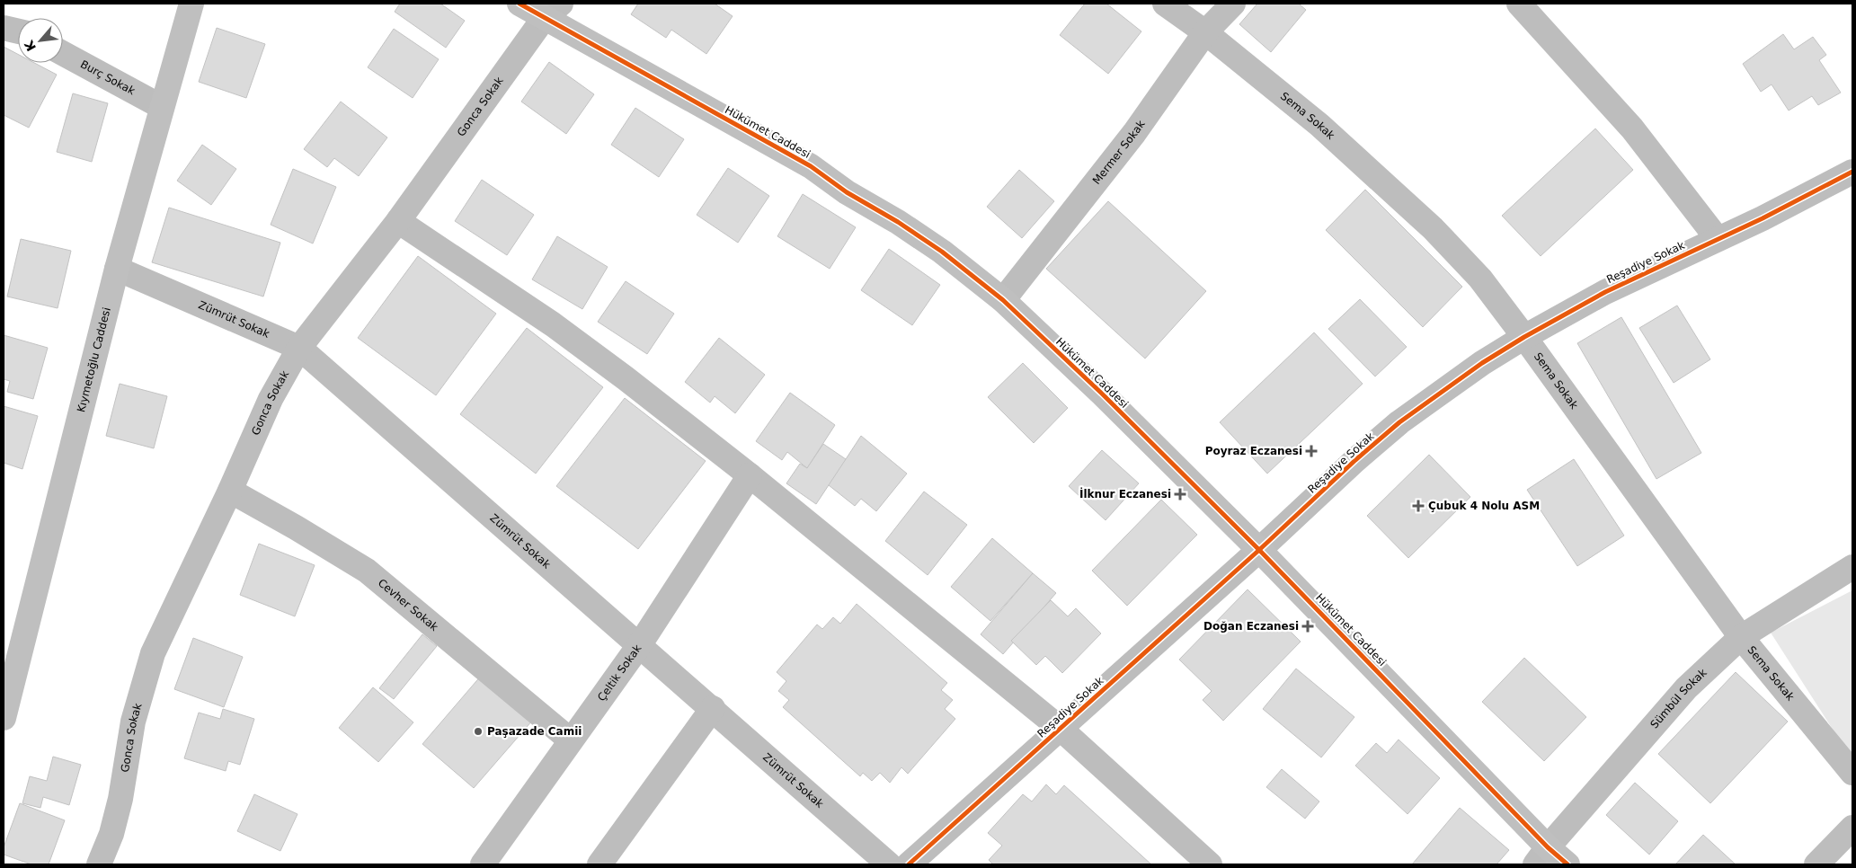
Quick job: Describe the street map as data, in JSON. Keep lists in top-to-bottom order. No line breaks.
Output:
{"streets":{"street":["Burç Sokak","Gonca Sokak","Sema Sokak","Hükümet Caddesi","Mermer Sokak","Reşadiye Sokak","Zümrüt Sokak","Kıymetoğlu Caddesi","Cevher Sokak","Çeltik Sokak","Sümbül Sokak"]},"crossings":[["Burç Sokak","Kıymetoğlu Caddesi"],["Gonca Sokak","Hükümet Caddesi"],["Gonca Sokak","Zümrüt Sokak"],["Gonca Sokak","Cevher Sokak"],["Sema Sokak","Mermer Sokak"],["Sema Sokak","Reşadiye Sokak"],["Sema Sokak","Sümbül Sokak"],["Hükümet Caddesi","Mermer Sokak"],["Hükümet Caddesi","Reşadiye Sokak"],["Hükümet Caddesi","Sümbül Sokak"],["Zümrüt Sokak","Kıymetoğlu Caddesi"],["Zümrüt Sokak","Çeltik Sokak"],["Cevher Sokak","Çeltik Sokak"]],"places":{"health":["Poyraz Eczanesi","İlknur Eczanesi","Çubuk 4 Nolu ASM","Doğan Eczanesi"],"other":["Paşazade Camii"]},"north":"bottom left"}
